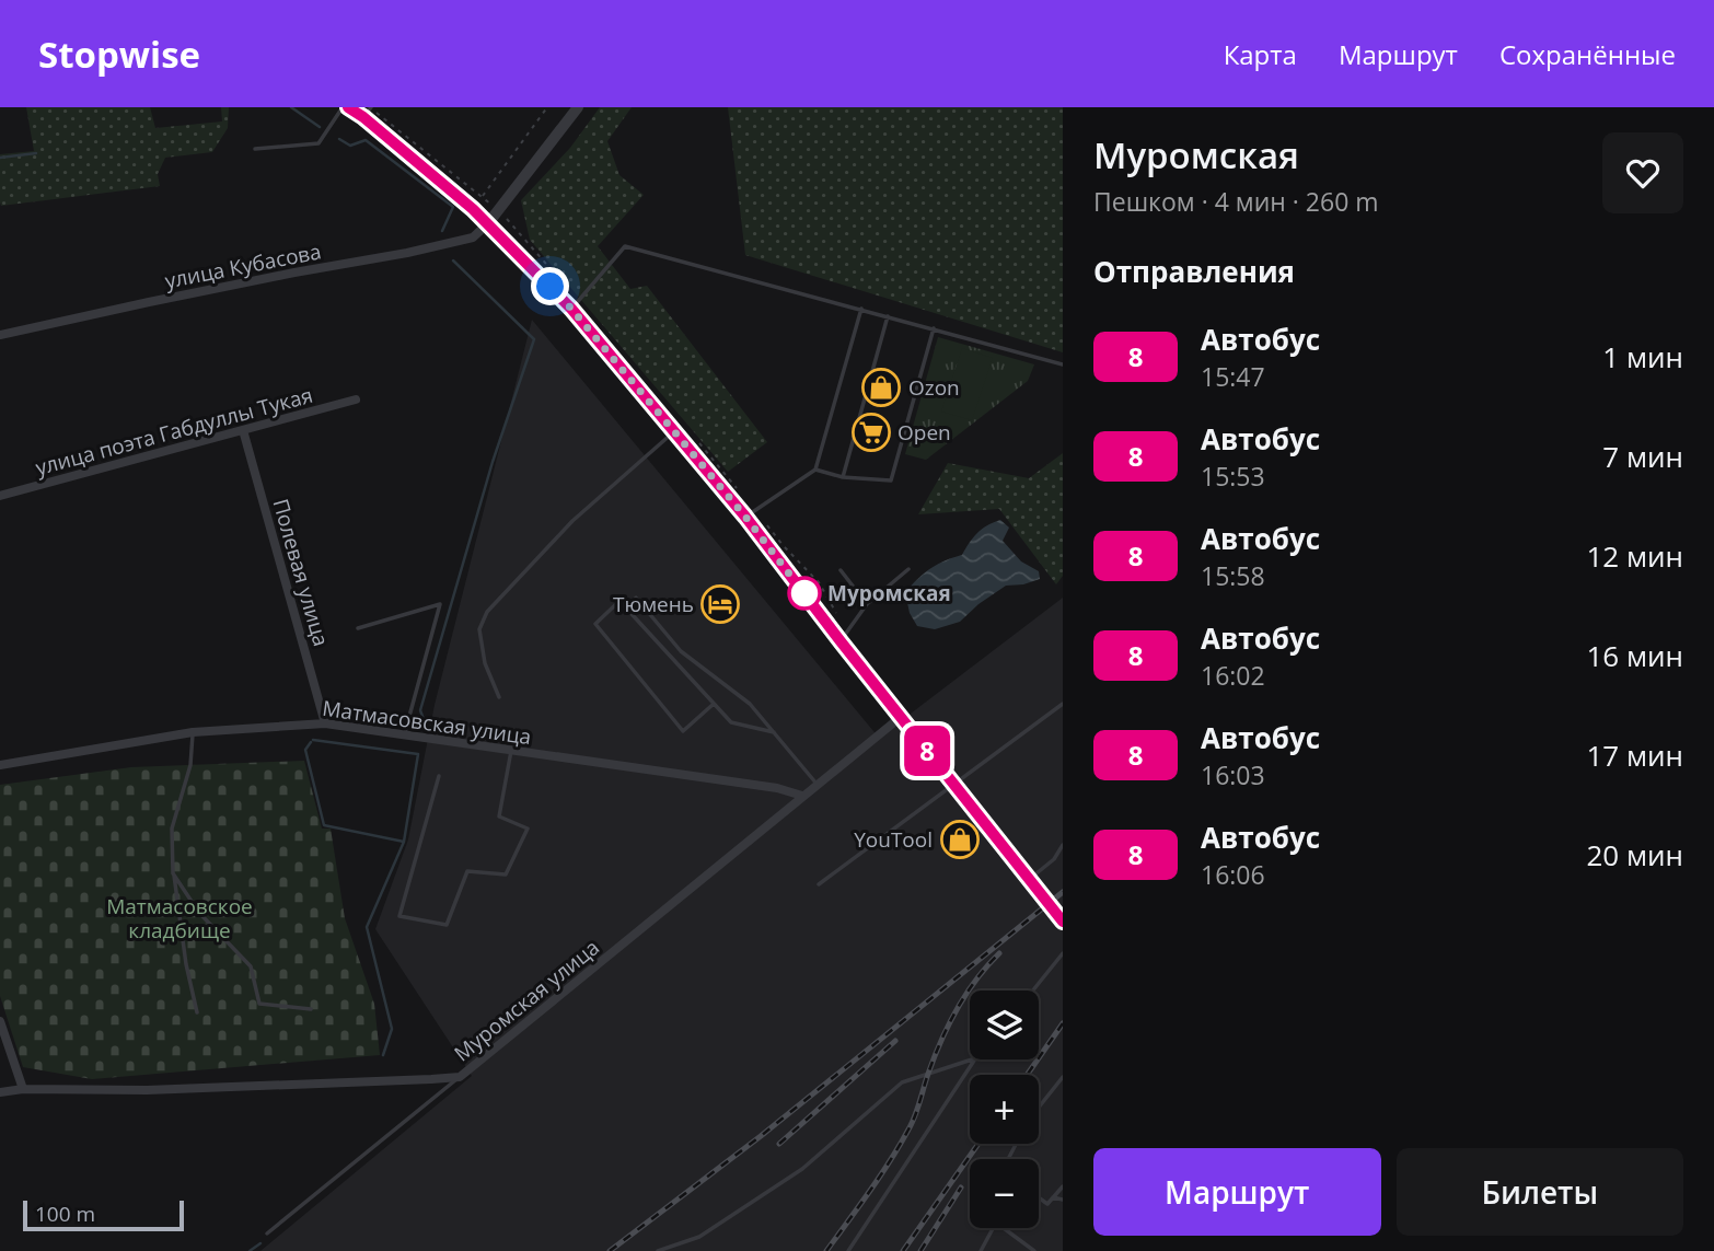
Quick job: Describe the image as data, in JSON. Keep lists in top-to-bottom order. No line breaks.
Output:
{"streets":{"street":["улица Кубасова","улица поэта Габдуллы Тукая","Полевая улица","Матмасовская улица","Муромская улица"]},"crossings":[["улица поэта Габдуллы Тукая","Полевая улица"],["Полевая улица","Матмасовская улица"],["Матмасовская улица","Муромская улица"]],"parks":["Матмасовское кладбище"],"places":{"shop":["Ozon","YouTool"],"supermarket":["Open"],"other":["Муромская"],"hotel":["Тюмень"]},"lines":["bus line 8"],"scale_bar":"100 m","page":{"header":"Stopwise","nav":["Карта","Маршрут","Сохранённые"],"on_map":"8","heading":[["Муромская","Пешком · 4 мин · 260 m"],"Отправления"],"list":[{"mark":"8","name":"Автобус","note":"15:47","value":"1 мин"},{"mark":"8","name":"Автобус","note":"15:53","value":"7 мин"},{"mark":"8","name":"Автобус","note":"15:58","value":"12 мин"},{"mark":"8","name":"Автобус","note":"16:02","value":"16 мин"},{"mark":"8","name":"Автобус","note":"16:03","value":"17 мин"},{"mark":"8","name":"Автобус","note":"16:06","value":"20 мин"}],"map_buttons":["+","−"],"buttons":["Маршрут","Билеты"],"scale":"100 m"}}
